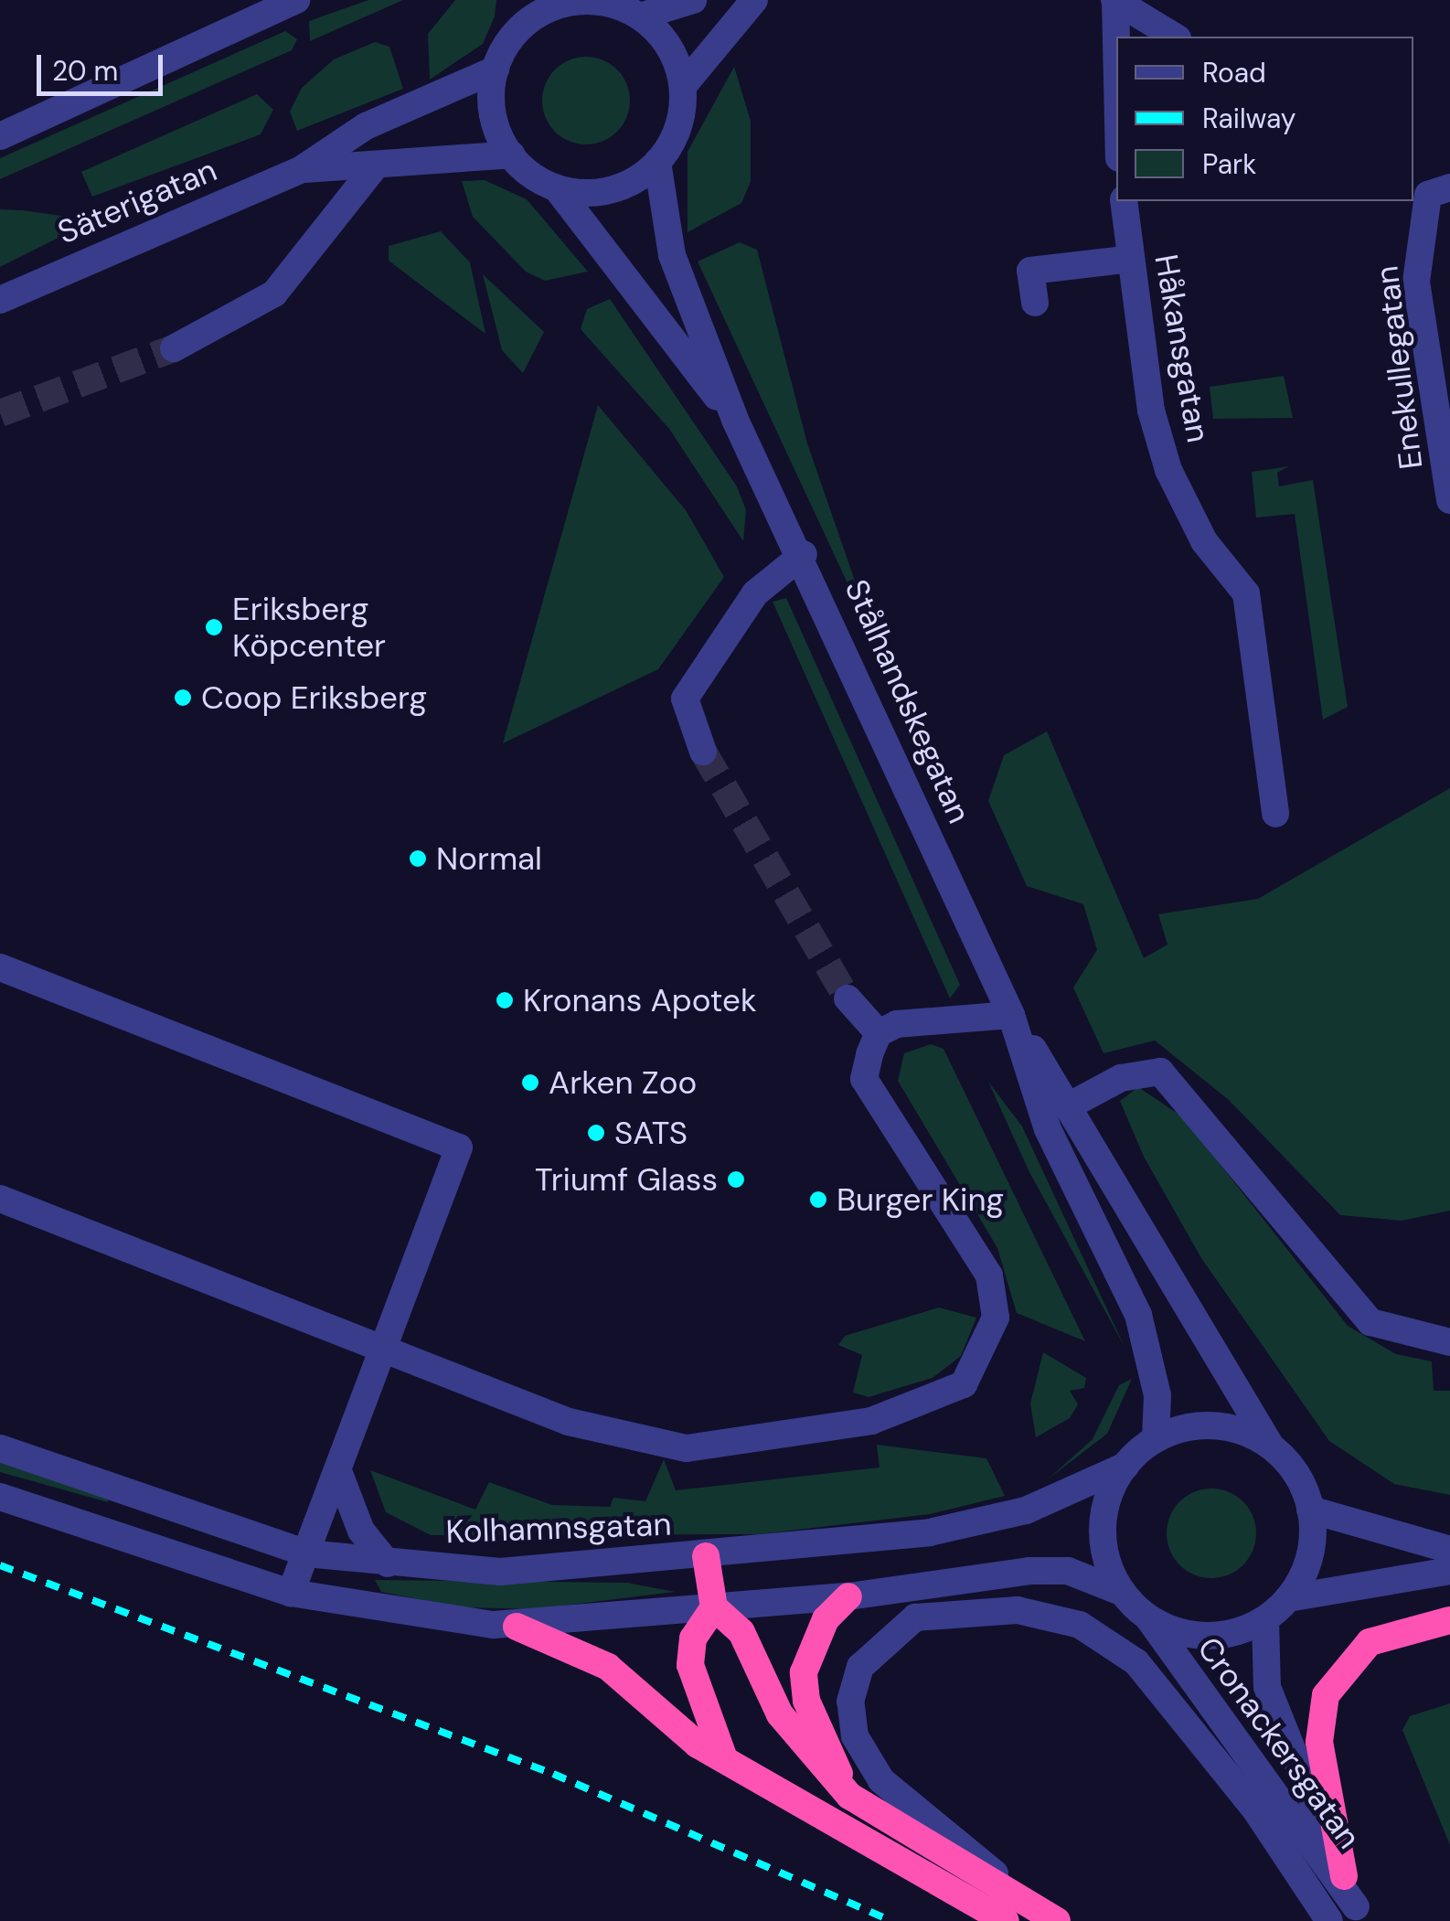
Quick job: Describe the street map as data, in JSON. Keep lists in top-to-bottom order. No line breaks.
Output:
{"streets":{"street":["Säterigatan","Håkansgatan","Enekullegatan","Stålhandskegatan","Kolhamnsgatan","Cronackersgatan"]},"crossings":[["Säterigatan","Stålhandskegatan"],["Stålhandskegatan","Kolhamnsgatan"],["Stålhandskegatan","Cronackersgatan"],["Kolhamnsgatan","Cronackersgatan"]],"places":["Eriksberg Köpcenter","Coop Eriksberg","Normal","Kronans Apotek","Arken Zoo","SATS","Triumf Glass","Burger King"],"legend":["Road","Railway","Park"],"scale_bar":"20 m"}
